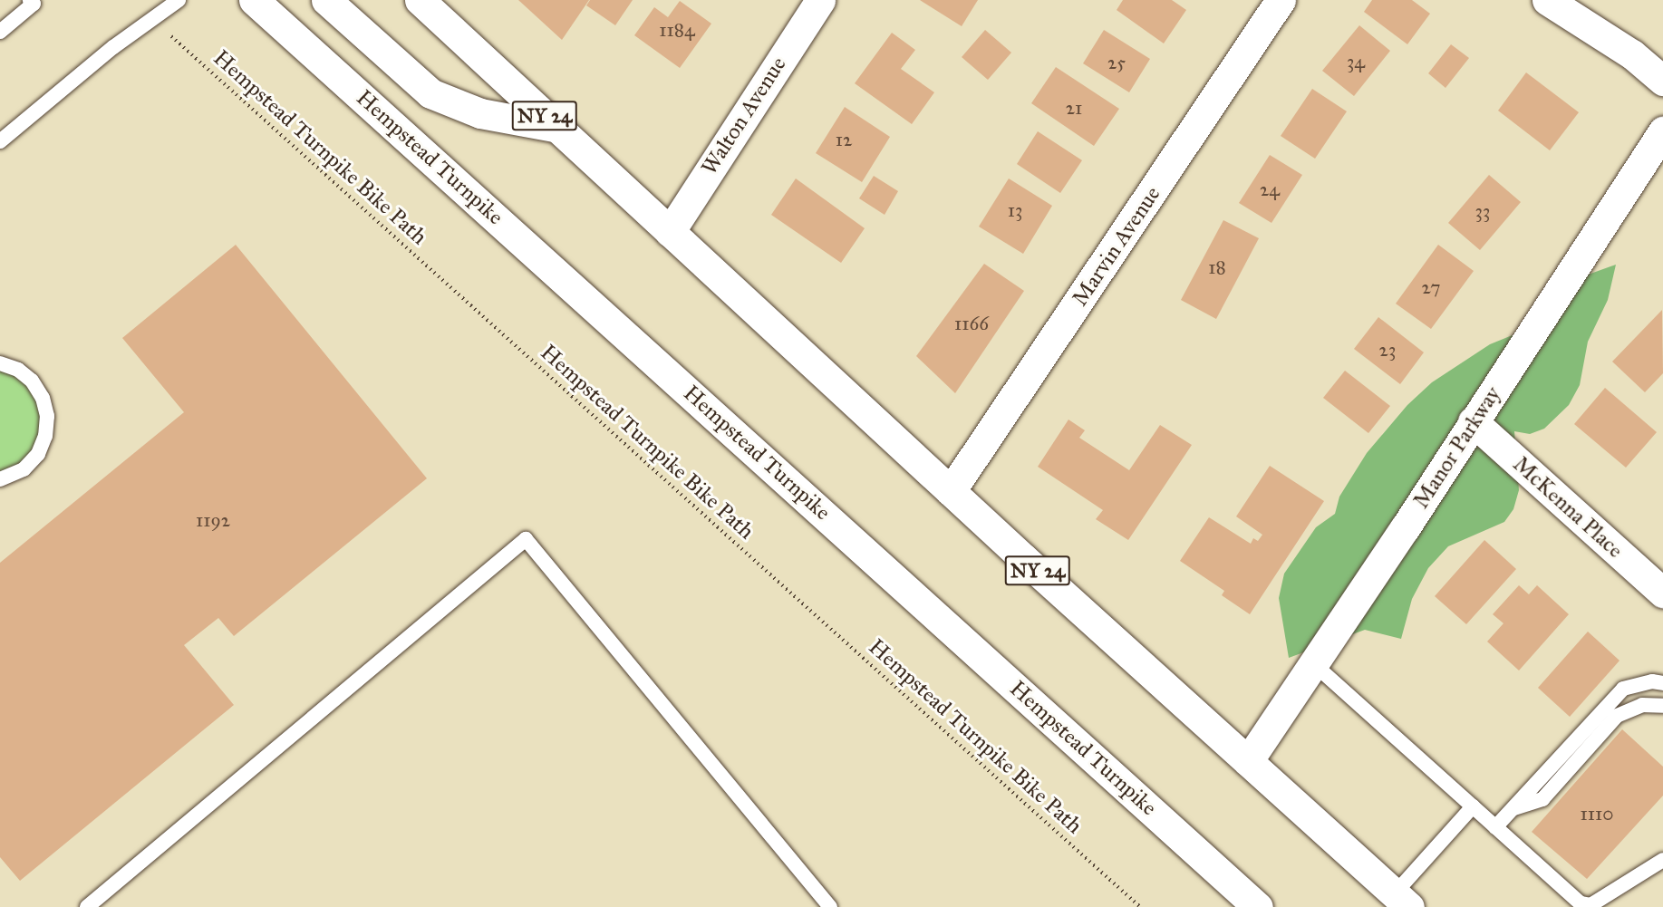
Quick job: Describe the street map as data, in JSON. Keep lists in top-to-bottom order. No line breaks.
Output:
{"streets":{"main road":["NY 24","Walton Avenue","Hempstead Turnpike","Marvin Avenue","Manor Parkway","McKenna Place"],"path":["Hempstead Turnpike Bike Path"]},"crossings":[["NY 24","Walton Avenue"],["NY 24","Marvin Avenue"],["NY 24","Manor Parkway"],["Manor Parkway","McKenna Place"]],"house_numbers":["1184","34","25","21","12","24","13","33","18","27","1166","23","1192","1110"]}
